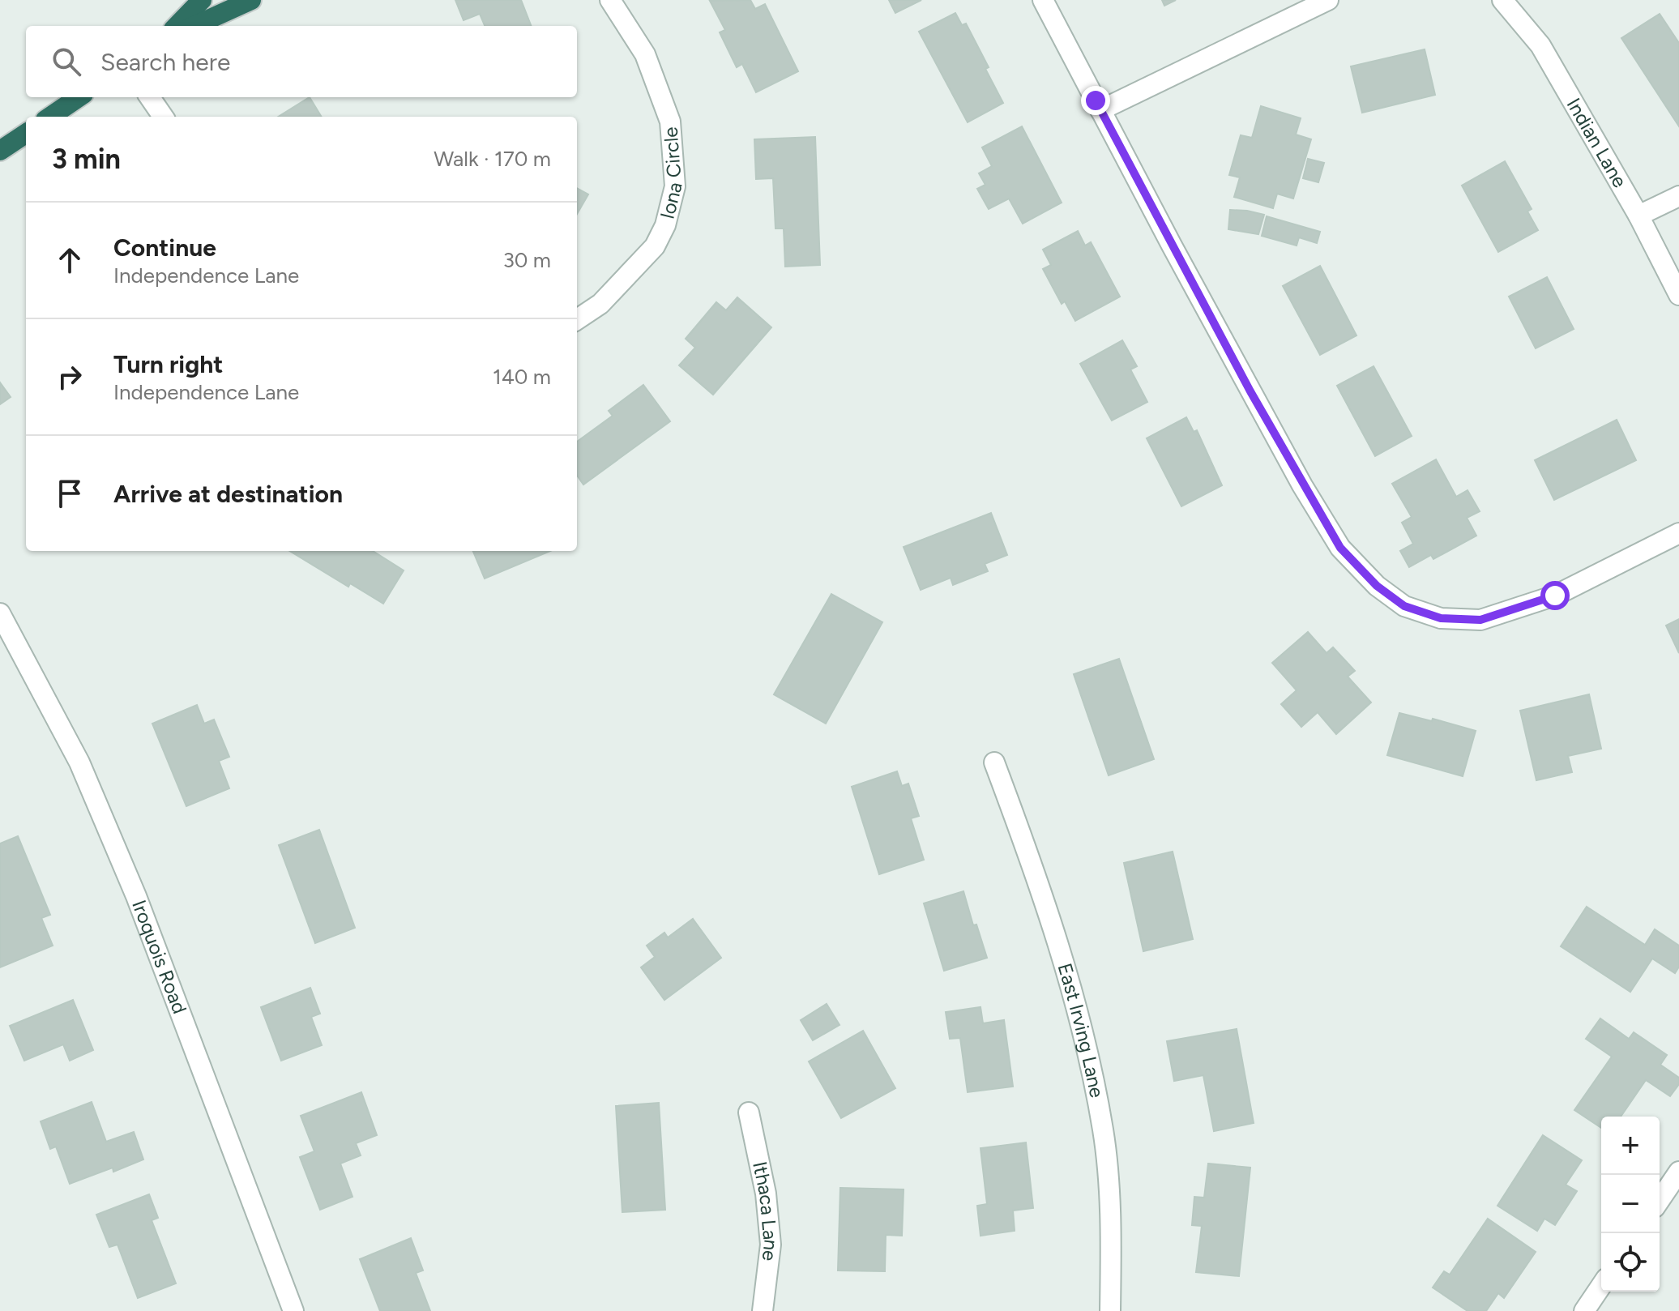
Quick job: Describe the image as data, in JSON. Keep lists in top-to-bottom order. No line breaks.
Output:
{"streets":{"street":["Indian Lane","Iona Circle","Iroquois Road","East Irving Lane","Ithaca Lane"]},"page":{"search":"Search here","heading":["3 min","Walk · 170 m"],"list":[["Continue","Independence Lane","30 m"],["Turn right","Independence Lane","140 m"],"Arrive at destination"],"map_buttons":["+","−"]}}
